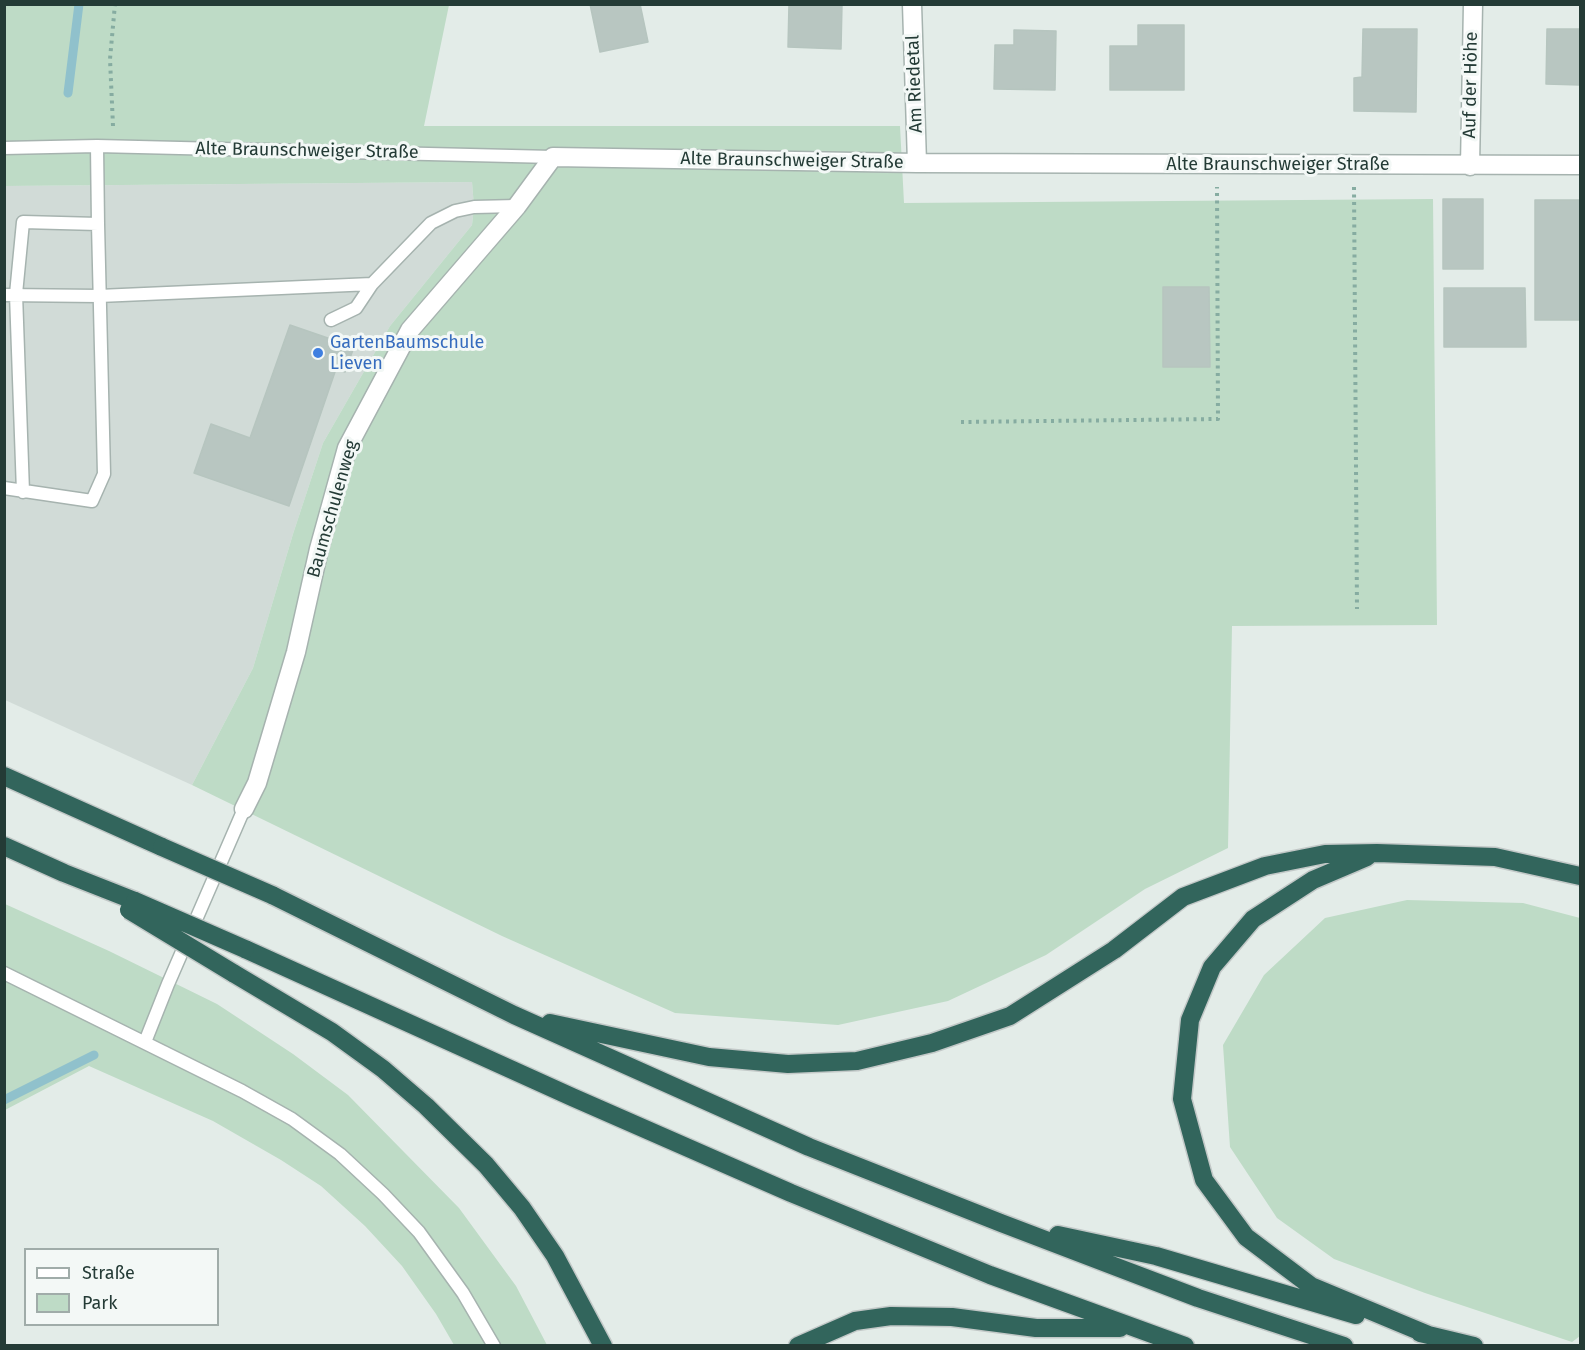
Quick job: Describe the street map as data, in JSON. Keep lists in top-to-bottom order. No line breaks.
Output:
{"streets":{"street":["Am Riedetal","Auf der Höhe","Alte Braunschweiger Straße","Baumschulenweg"]},"crossings":[["Am Riedetal","Alte Braunschweiger Straße"],["Auf der Höhe","Alte Braunschweiger Straße"],["Alte Braunschweiger Straße","Baumschulenweg"]],"places":["GartenBaumschule Lieven"],"legend":["Straße","Park"]}
